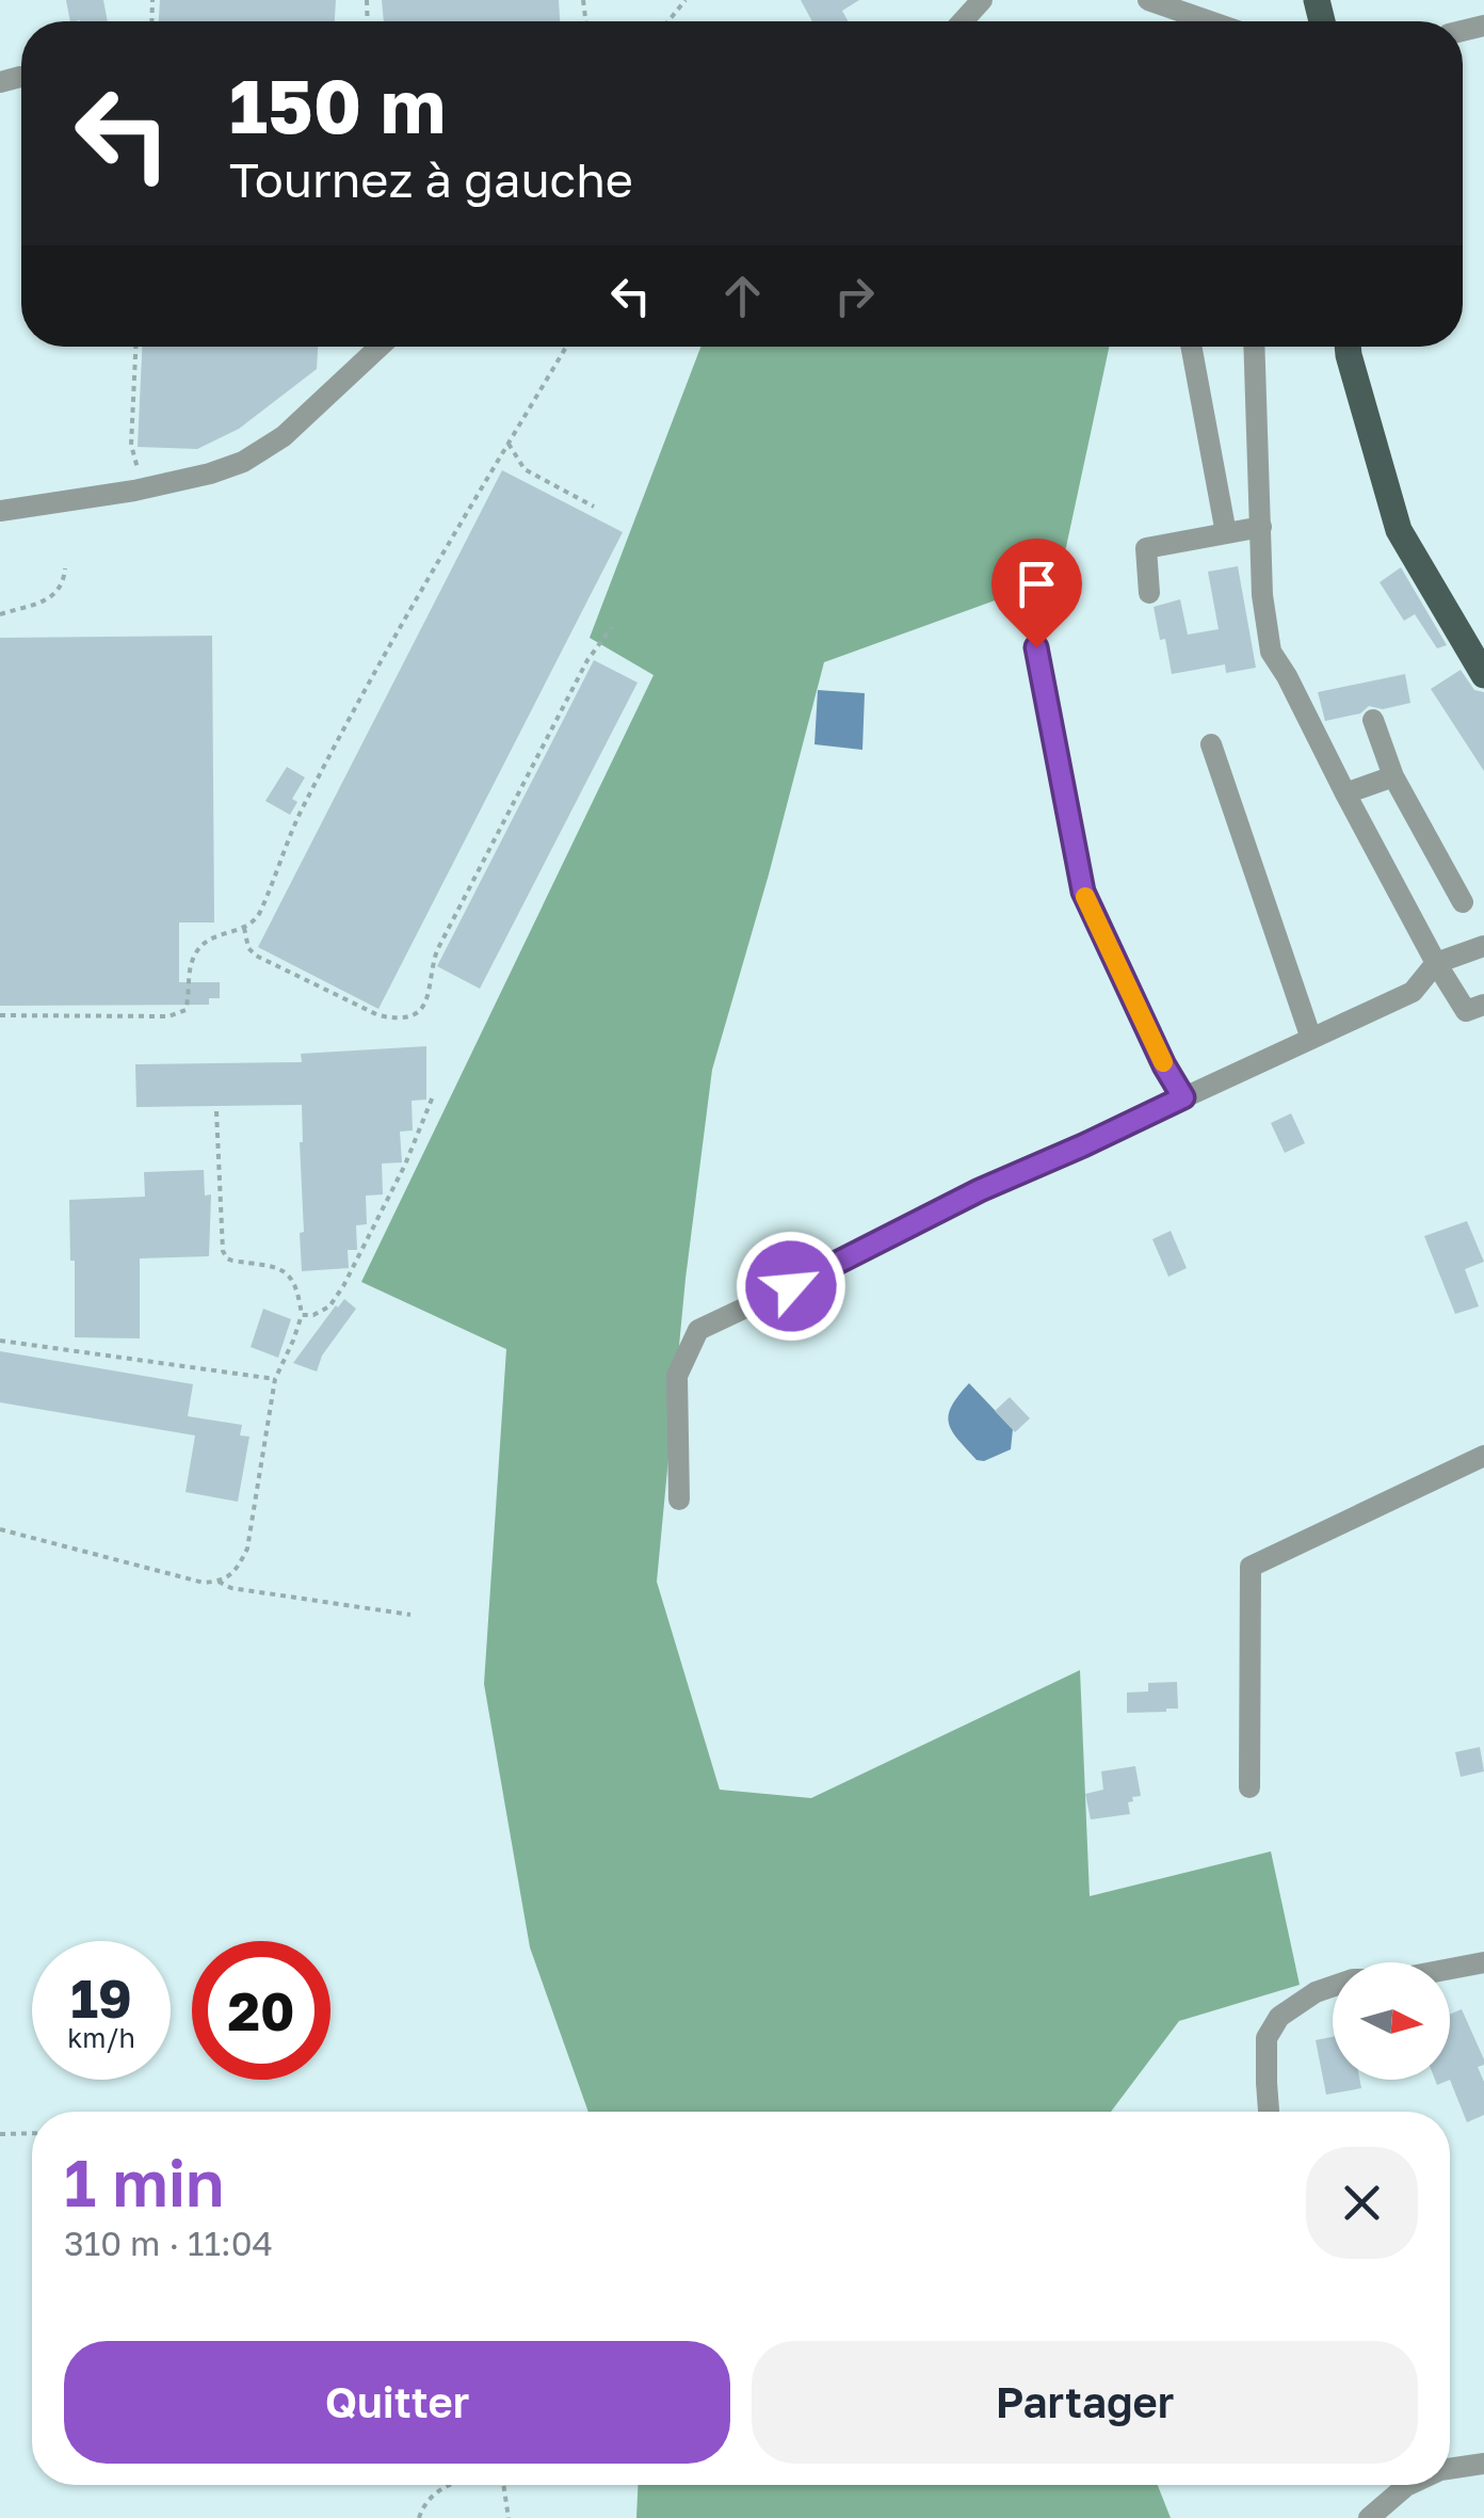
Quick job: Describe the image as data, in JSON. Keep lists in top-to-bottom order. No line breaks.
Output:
{"north":"right","page":{"turn":["150 m","Tournez à gauche"],"speed":"19 km/h","limit":"20","heading":["1 min","310 m · 11:04"],"buttons":["Quitter","Partager"]}}
